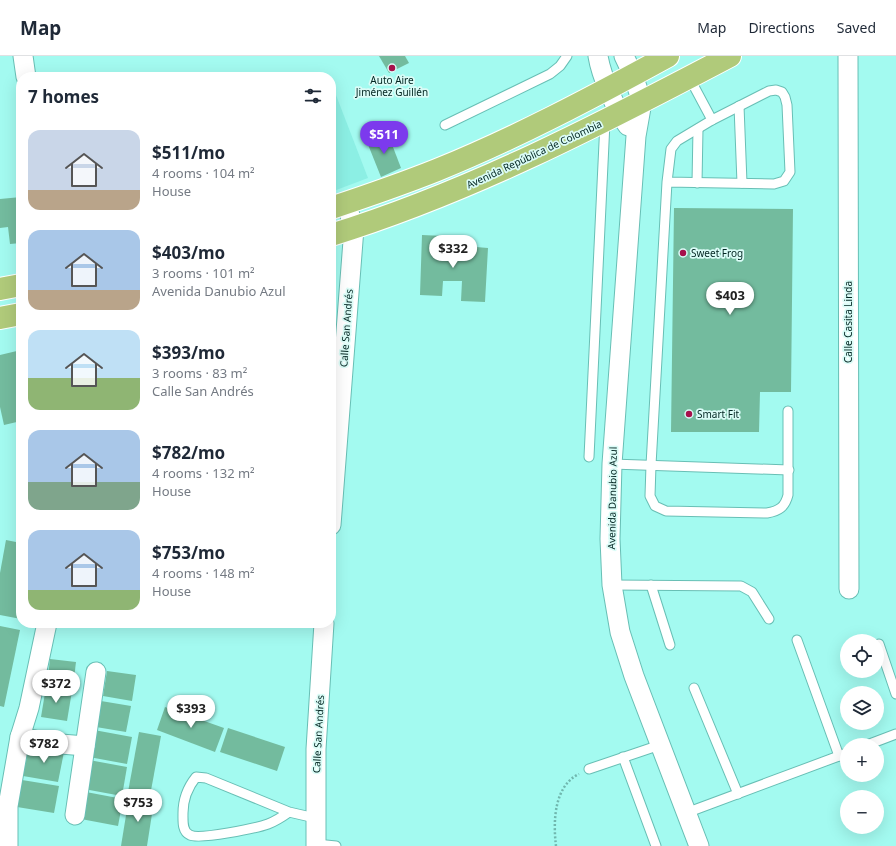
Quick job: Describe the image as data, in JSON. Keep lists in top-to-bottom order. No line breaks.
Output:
{"streets":{"main road":["Avenida República de Colombia"],"street":["Calle Casita Linda","Calle San Andrés","Avenida Danubio Azul"]},"crossings":[["Avenida República de Colombia","Calle San Andrés"],["Avenida República de Colombia","Avenida Danubio Azul"]],"places":["Auto Aire Jiménez Guillén","Sweet Frog","Smart Fit"],"page":{"header":"Map","nav":["Map","Directions","Saved"],"heading":"7 homes","list":[{"name":"$511/mo","note":"4 rooms · 104 m² · House"},{"name":"$403/mo","note":"3 rooms · 101 m² · Avenida Danubio Azul"},{"name":"$393/mo","note":"3 rooms · 83 m² · Calle San Andrés"},{"name":"$782/mo","note":"4 rooms · 132 m² · House"},{"name":"$753/mo","note":"4 rooms · 148 m² · House"}],"price":["$511","$332","$403","$372","$393","$782","$753"],"map_buttons":["+","−"]}}
